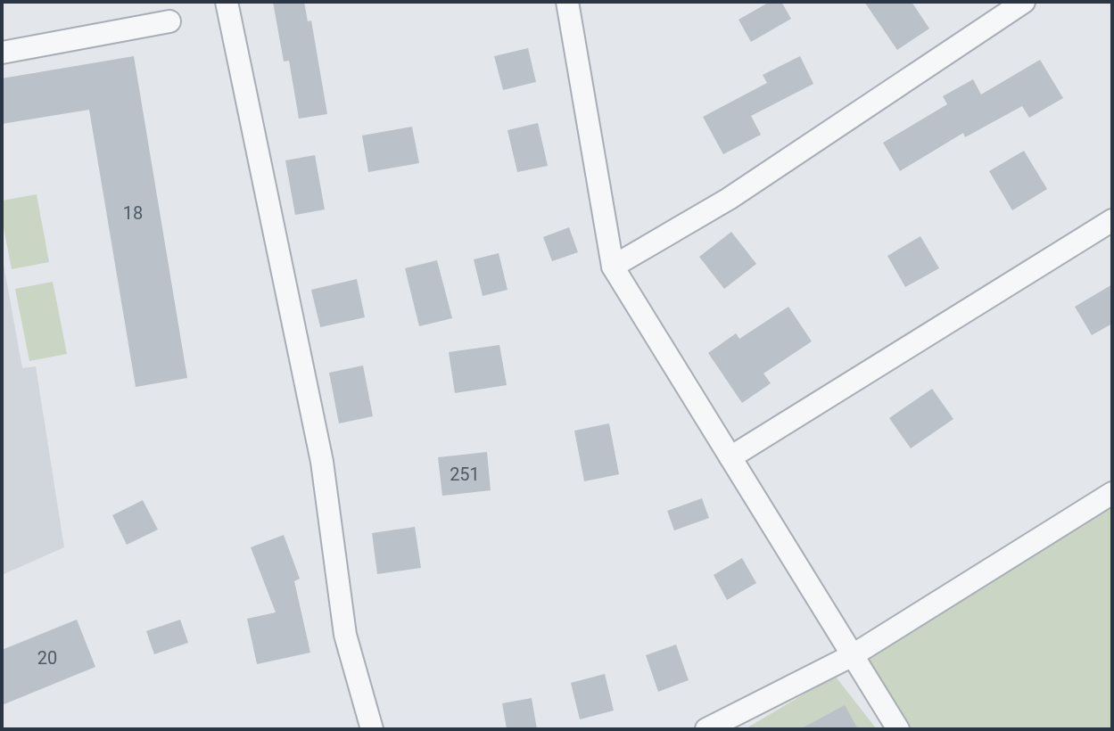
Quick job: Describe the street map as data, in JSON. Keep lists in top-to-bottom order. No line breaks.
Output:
{"house_numbers":["18","251","20"]}
